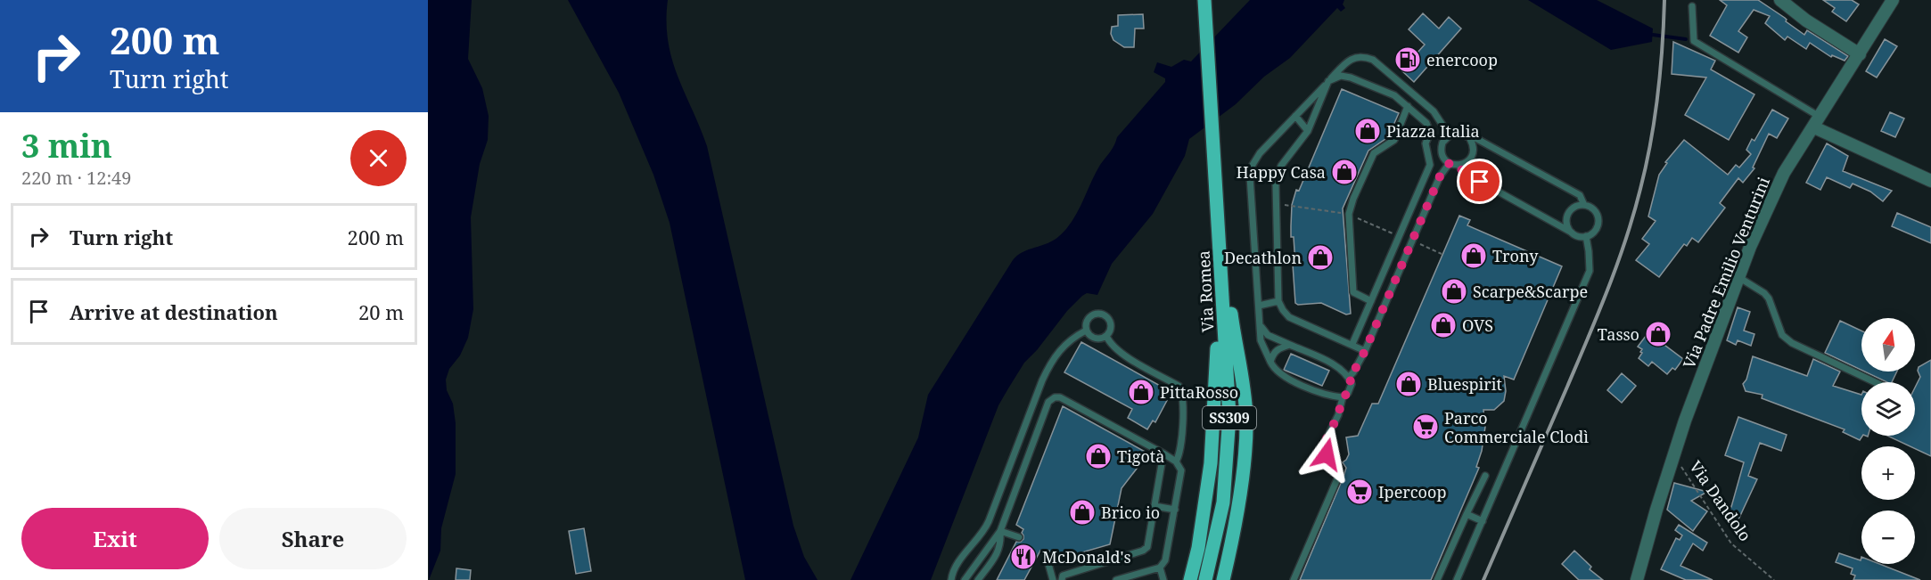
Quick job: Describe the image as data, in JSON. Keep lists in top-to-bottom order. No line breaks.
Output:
{"streets":{"main road":["Via Romea","SS309"],"street":["Via Padre Emilio Venturini"],"path":["Via Dandolo"]},"crossings":[["Via Padre Emilio Venturini","Via Dandolo"]],"places":{"fuel station":["enercoop"],"shop":["Piazza Italia","Happy Casa","Trony","Decathlon","Scarpe&Scarpe","OVS","Tasso","Bluespirit","PittaRosso","Tigotà","Brico io"],"supermarket":["Parco Commerciale Clodì","Ipercoop"],"restaurant":["McDonald's"]},"north":"top","page":{"turn":["200 m","Turn right"],"heading":["3 min","220 m · 12:49"],"list":[{"name":"Turn right","value":"200 m"},{"name":"Arrive at destination","value":"20 m"}],"map_buttons":["+","−"],"buttons":["Exit","Share"]}}
